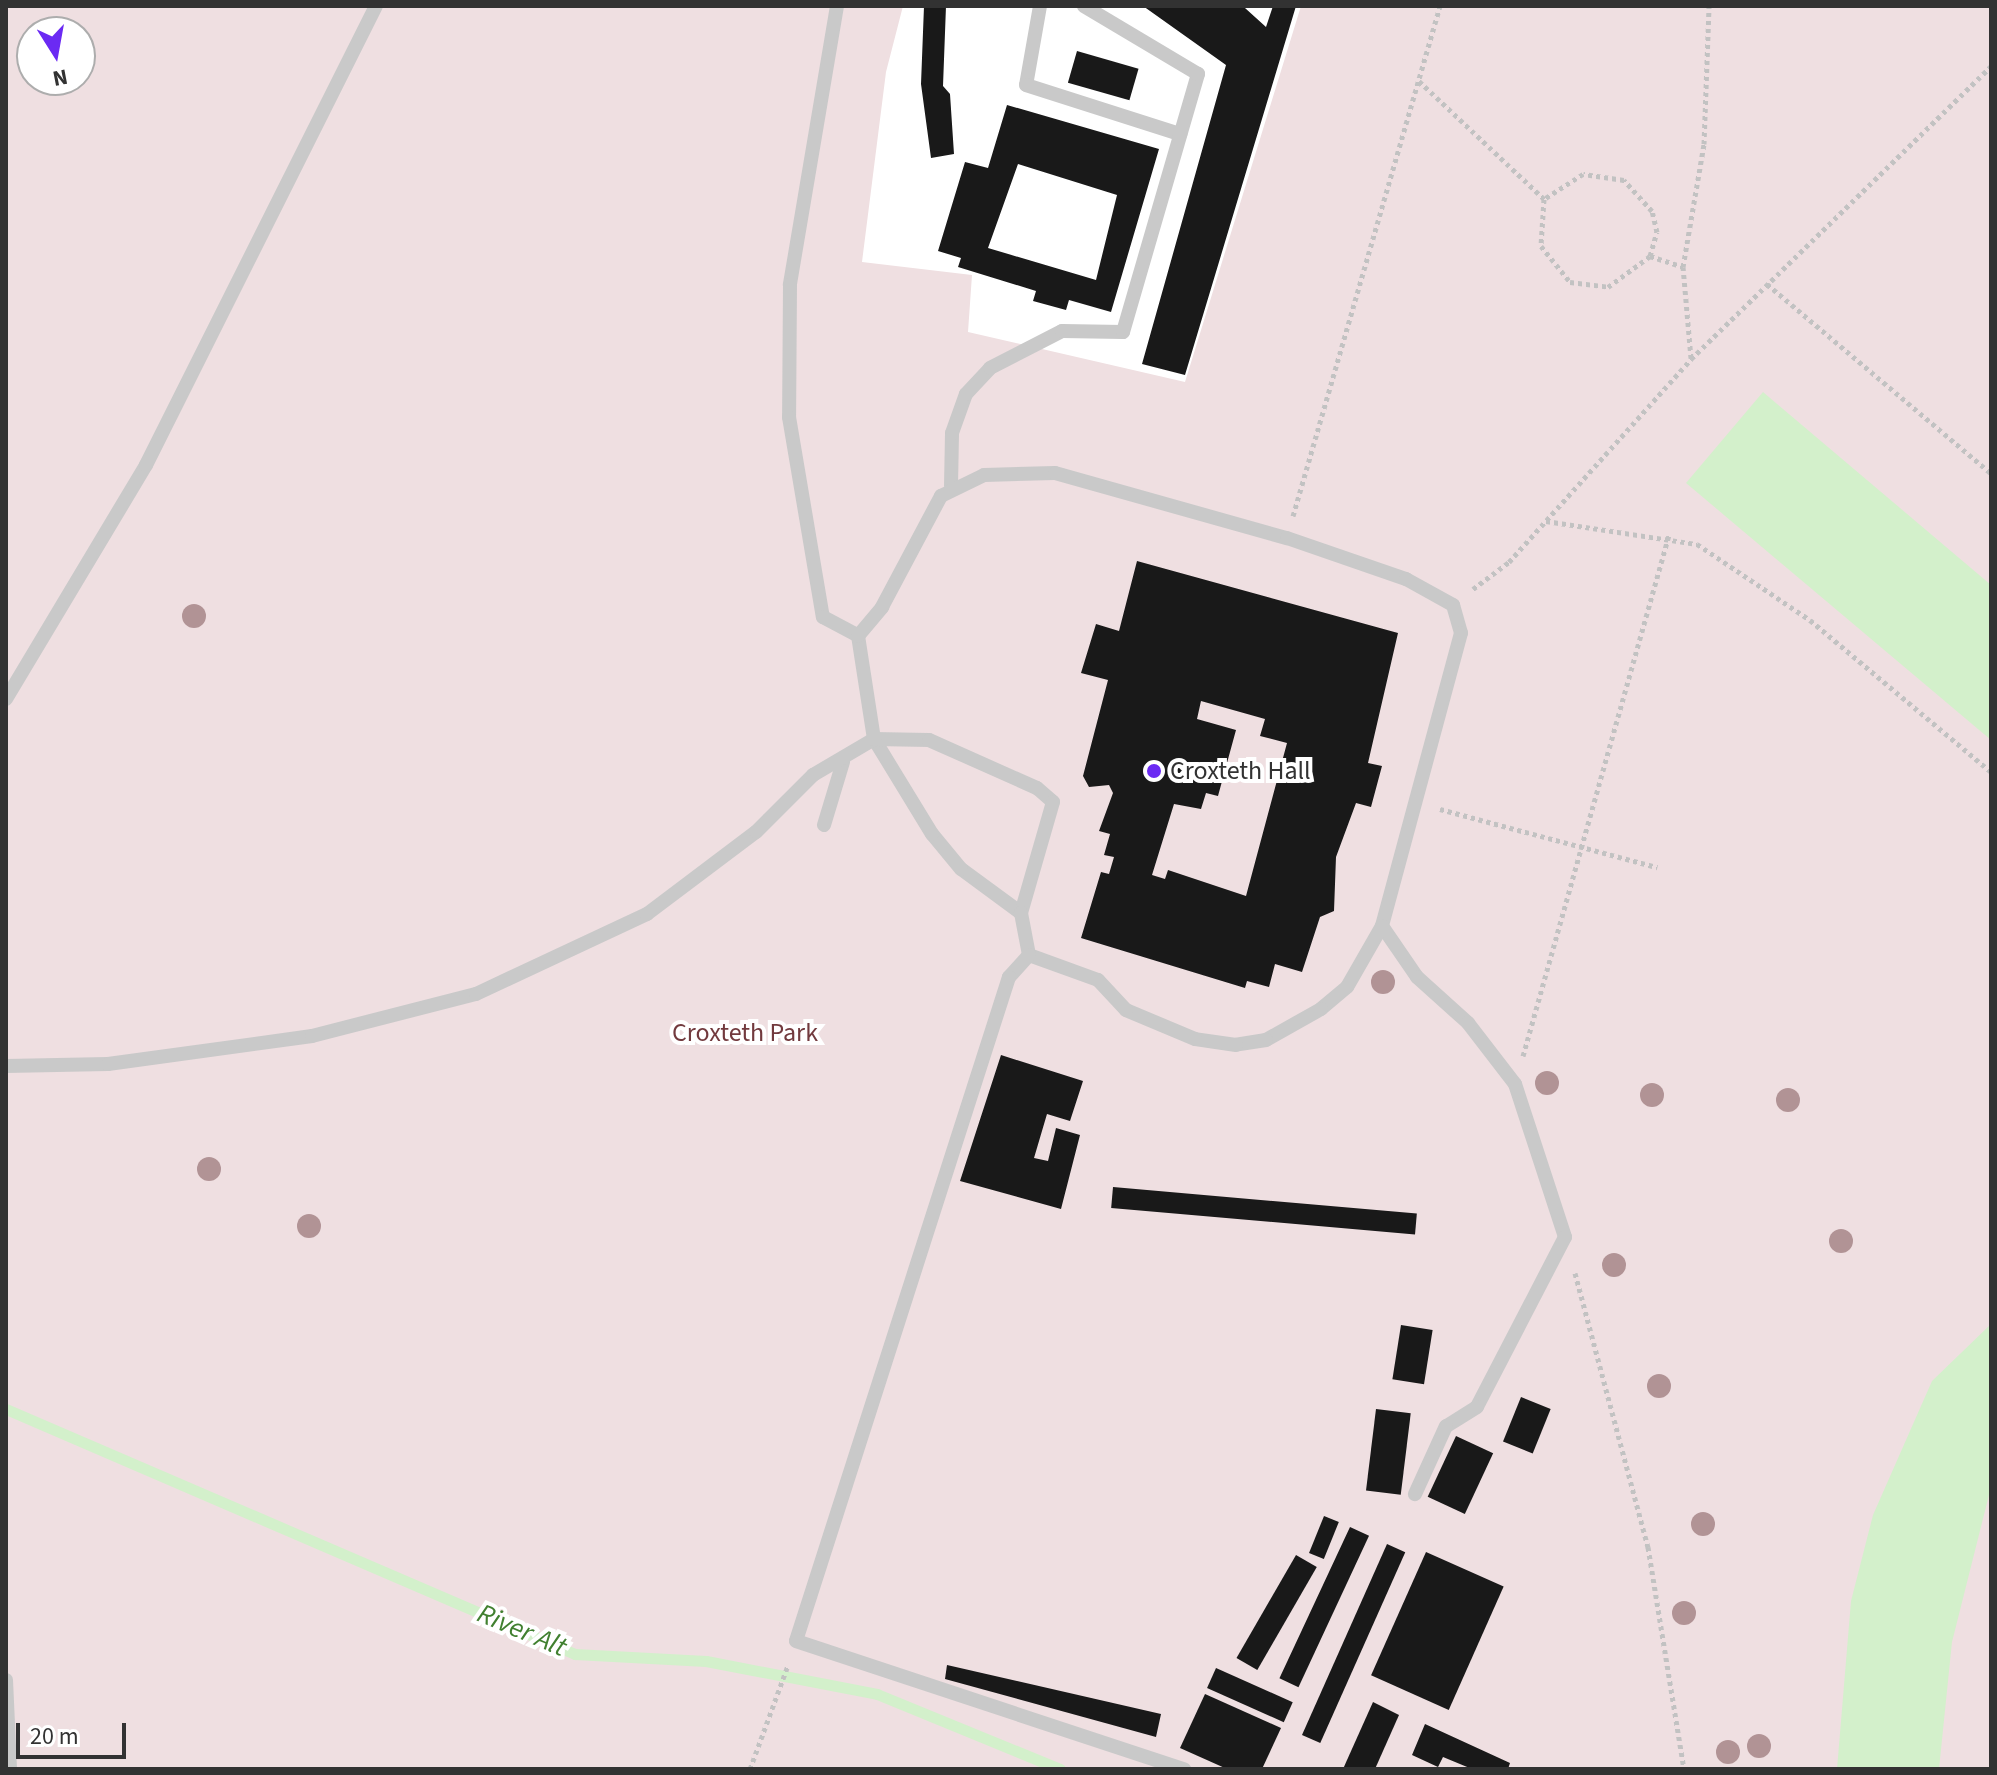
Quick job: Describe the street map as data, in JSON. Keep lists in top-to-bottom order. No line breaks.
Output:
{"water":["River Alt"],"parks":["Croxteth Park"],"places":["Croxteth Hall"],"scale_bar":"20 m","north":"bottom"}
